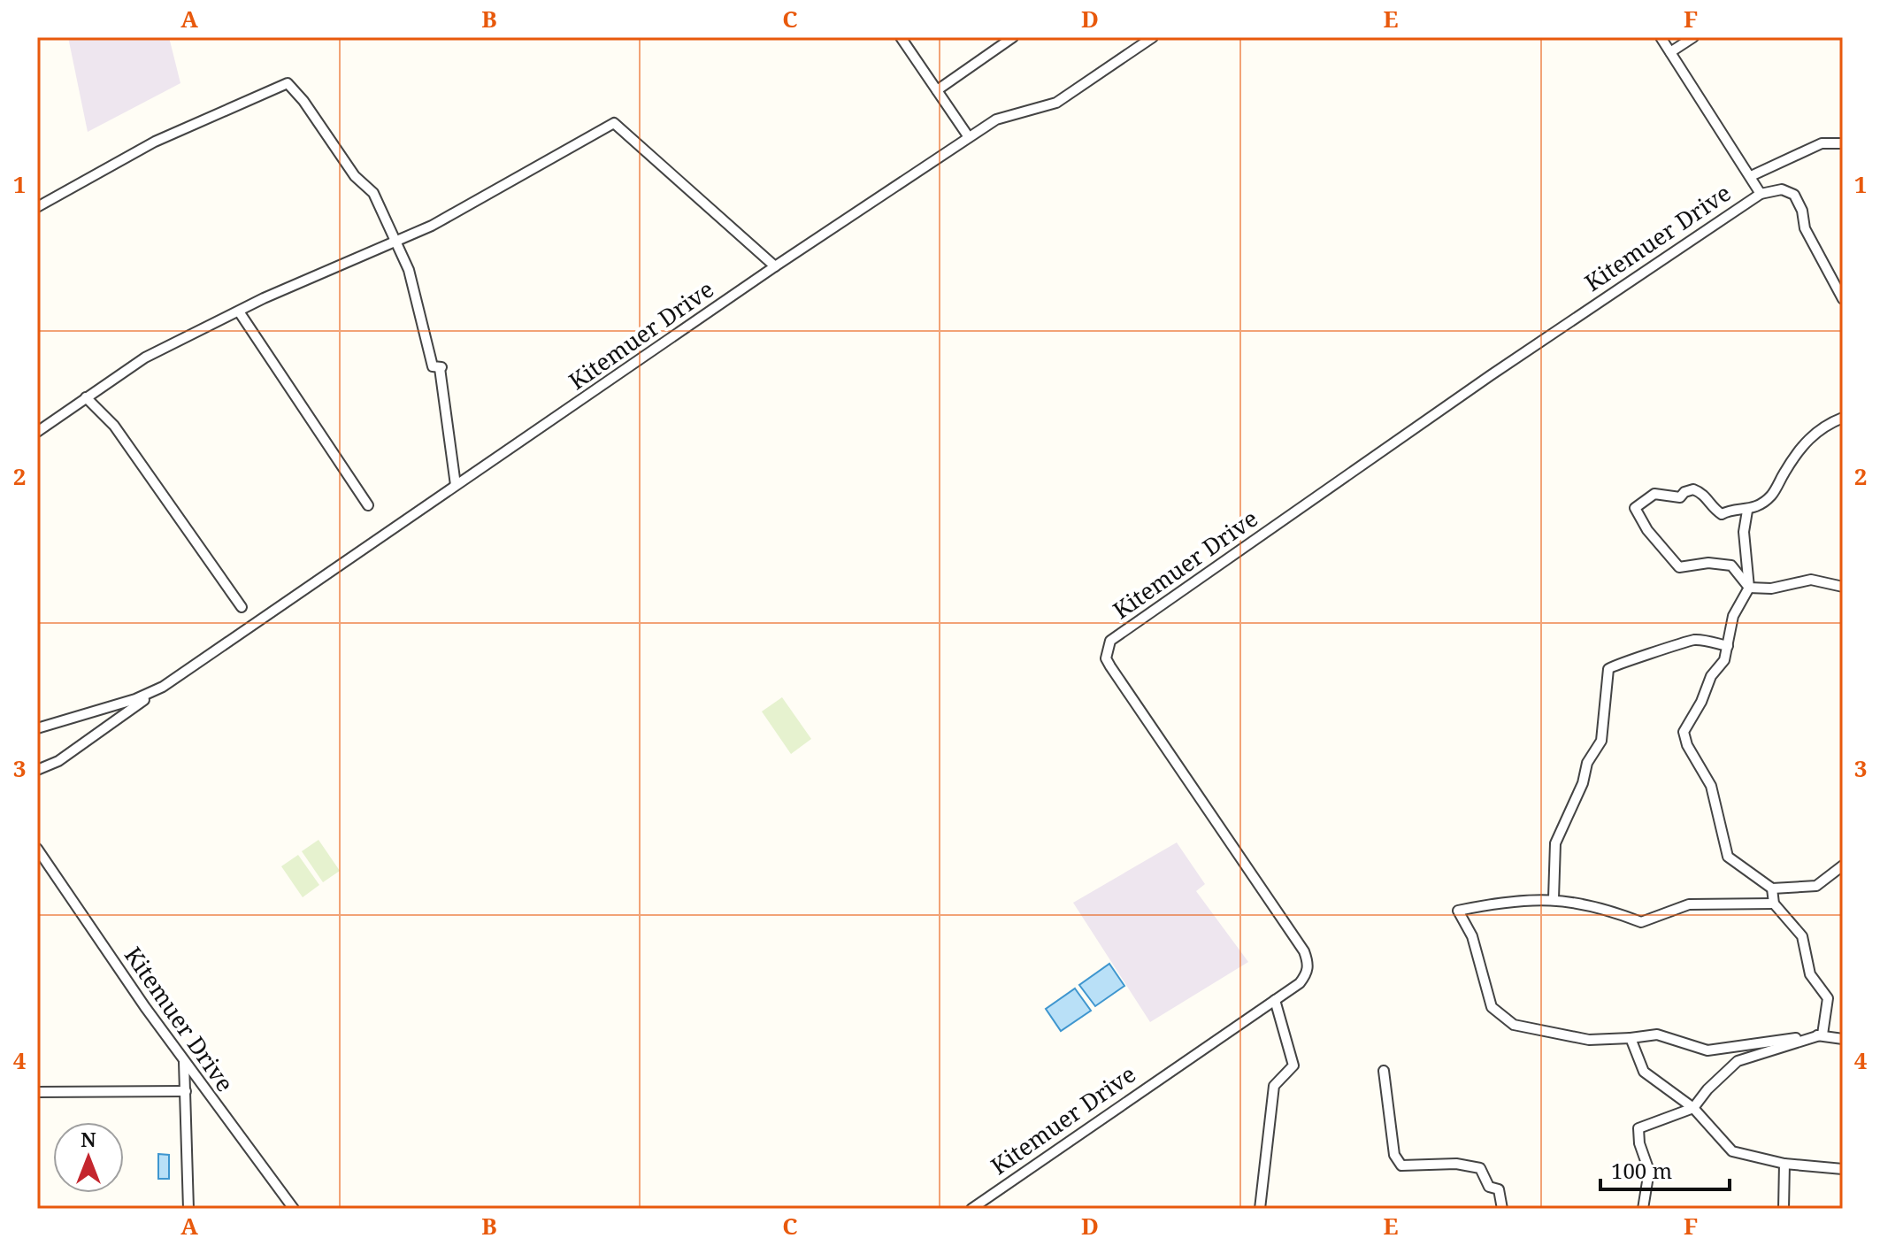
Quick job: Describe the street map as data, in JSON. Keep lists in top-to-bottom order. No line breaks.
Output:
{"streets":{"street":["Kitemuer Drive"]},"scale_bar":"100 m","north":"top","grid":{"columns":["A","B","C","D","E","F"],"rows":["1","2","3","4"]}}
